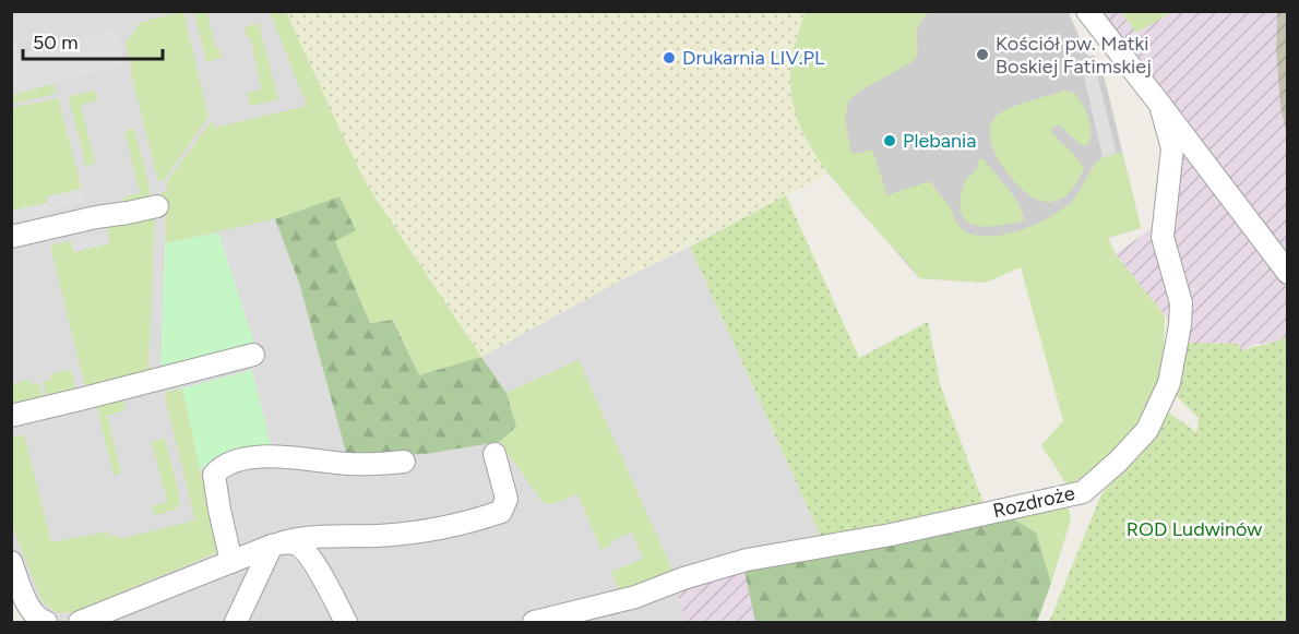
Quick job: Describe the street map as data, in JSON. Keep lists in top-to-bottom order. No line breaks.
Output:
{"streets":{"street":["Rozdroże"]},"parks":["ROD Ludwinów"],"places":["Kościół pw. Matki Boskiej Fatimskiej","Drukarnia LIV.PL","Plebania"],"scale_bar":"50 m"}
